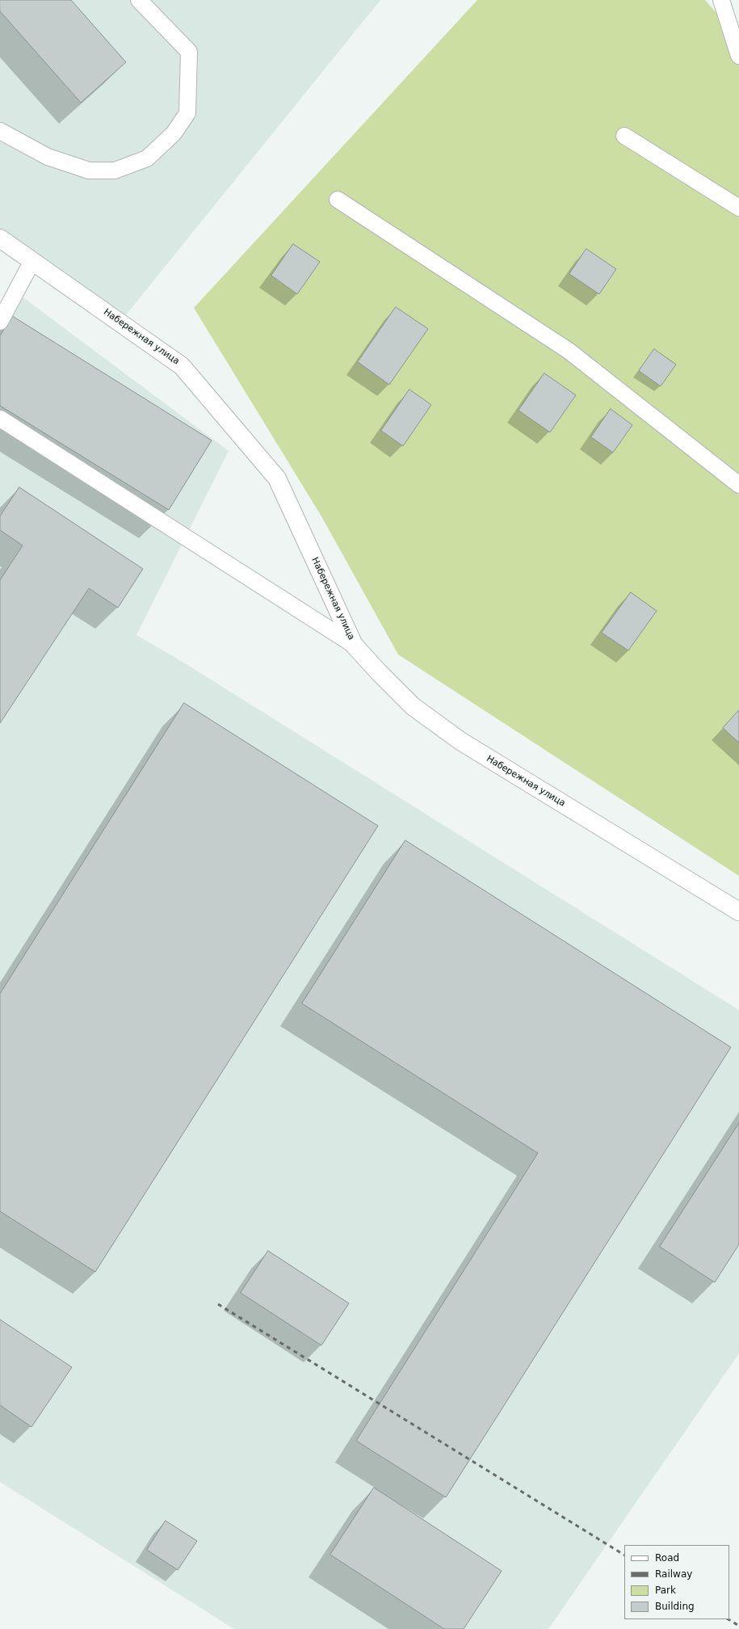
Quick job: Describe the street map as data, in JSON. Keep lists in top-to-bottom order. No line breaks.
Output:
{"streets":{"street":["Набережная улица"]},"legend":["Road","Railway","Park","Building"]}
